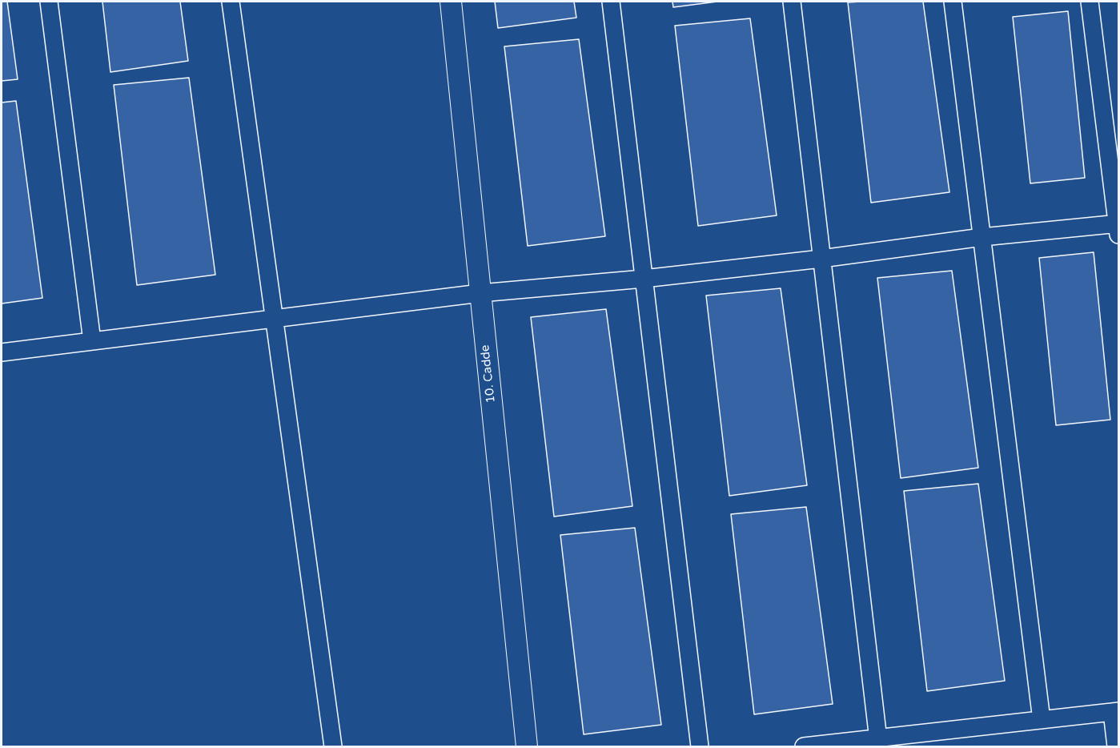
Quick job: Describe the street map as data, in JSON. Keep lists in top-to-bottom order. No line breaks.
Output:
{"streets":{"street":["10. Cadde"]}}
